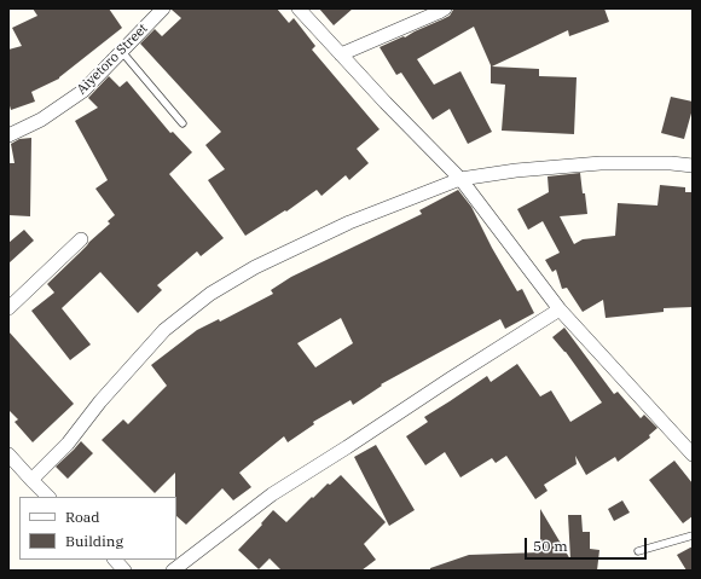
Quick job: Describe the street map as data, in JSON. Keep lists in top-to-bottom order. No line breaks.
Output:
{"streets":{"street":["Aiyetoro Street"]},"legend":["Road","Building"],"scale_bar":"50 m"}
